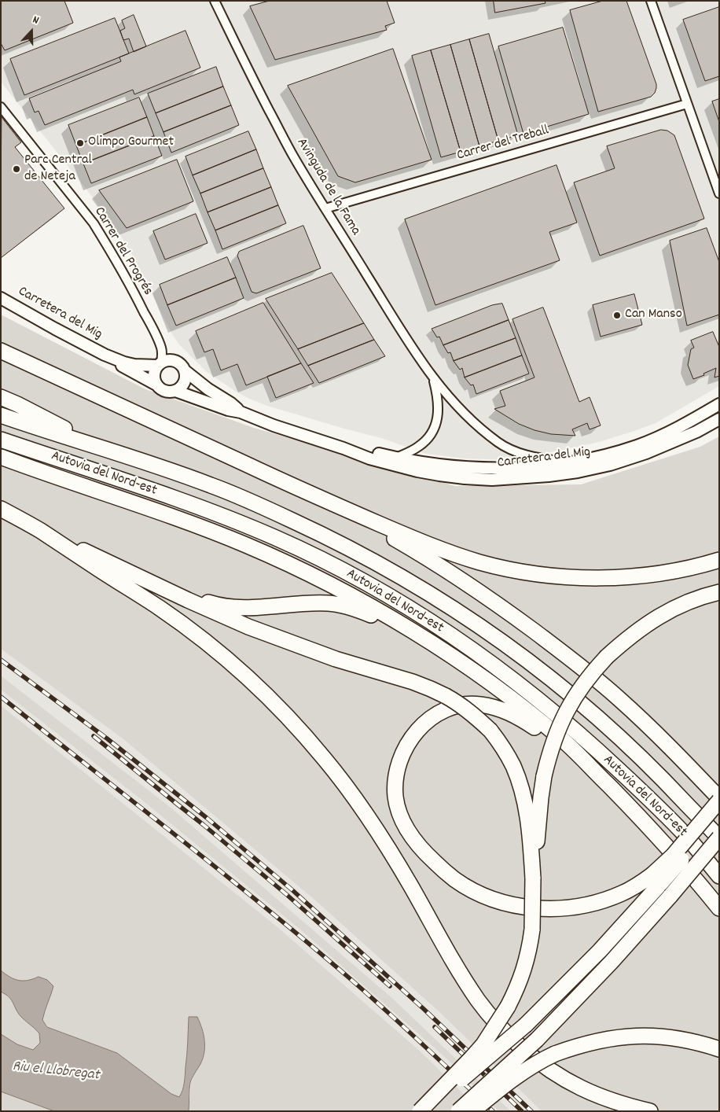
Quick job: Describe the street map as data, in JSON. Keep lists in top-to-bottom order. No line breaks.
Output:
{"streets":{"highway":["Autovia del Nord-est"],"street":["Carrer del Treball","Avinguda de la Fama","Carrer del Progrés","Carretera del Mig"]},"crossings":[["Carrer del Treball","Avinguda de la Fama"],["Carrer del Progrés","Carretera del Mig"]],"water":["Riu el Llobregat"],"places":["Olimpo Gourmet","Parc Central de Neteja","Can Manso"],"north":"top"}
